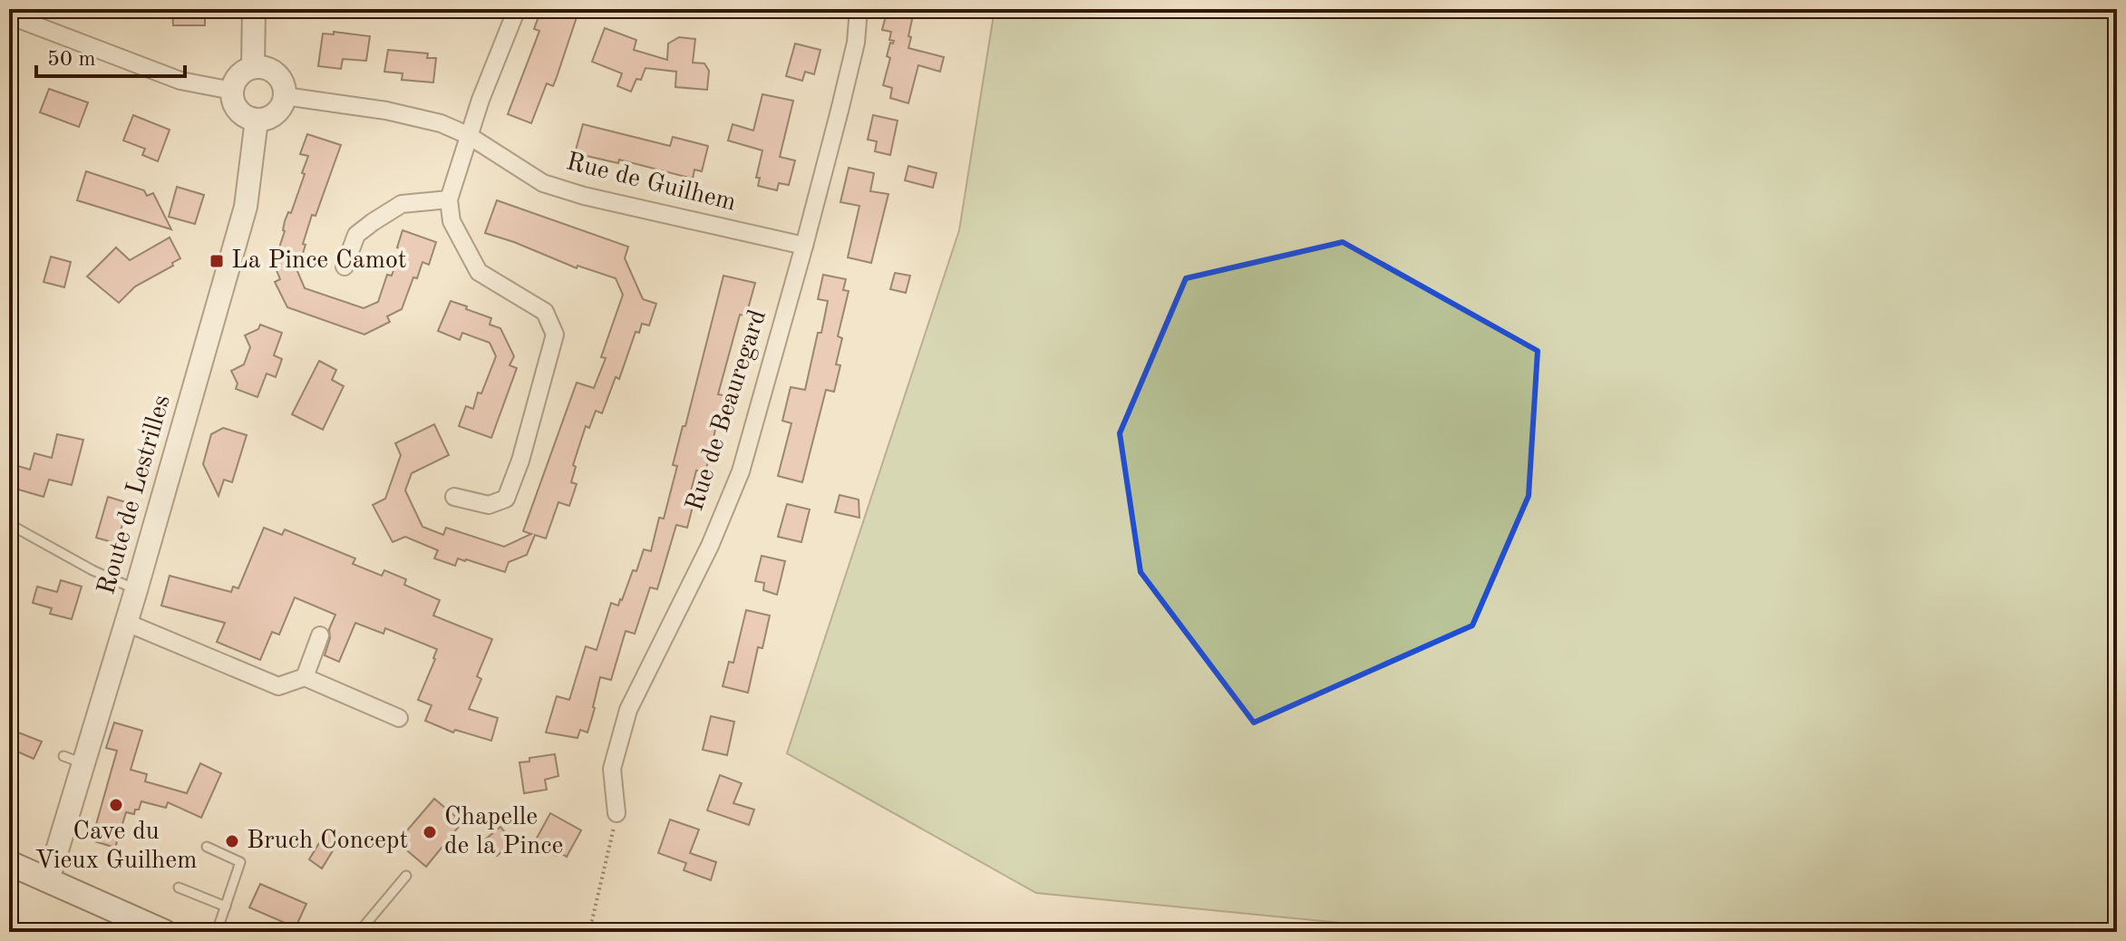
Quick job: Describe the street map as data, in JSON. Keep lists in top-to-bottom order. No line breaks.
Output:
{"streets":{"street":["Rue de Guilhem","Rue de Beauregard","Route de Lestrilles"]},"crossings":[["Rue de Guilhem","Rue de Beauregard"],["Rue de Guilhem","Route de Lestrilles"]],"places":{"transit":["La Pince Camot"],"other":["Cave du Vieux Guilhem","Chapelle de la Pince","Bruch Concept"]},"scale_bar":"50 m"}
